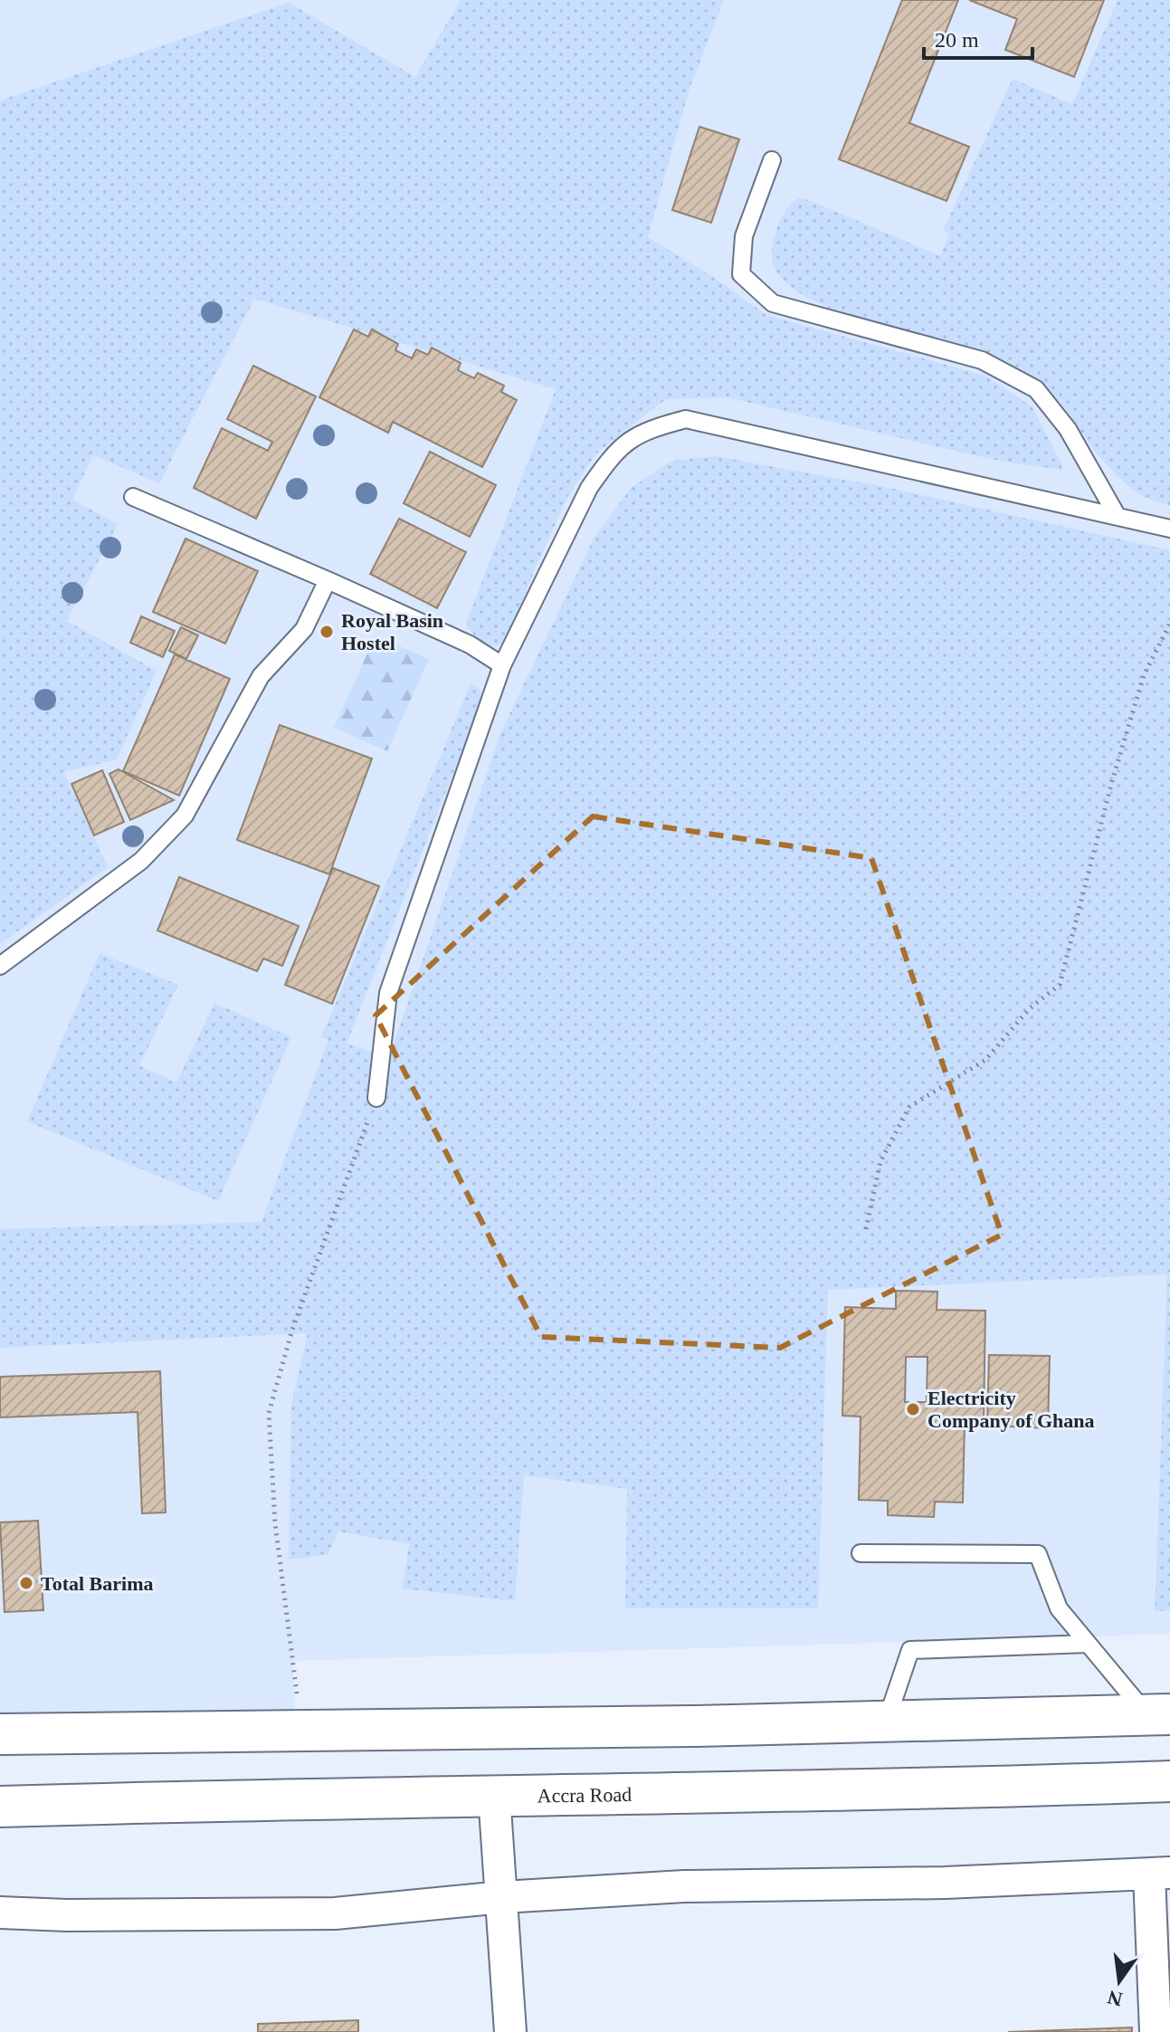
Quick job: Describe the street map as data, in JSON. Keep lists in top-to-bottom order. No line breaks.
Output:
{"streets":{"highway":["Accra Road"]},"places":["Royal Basin Hostel","Electricity Company of Ghana","Total Barima"],"scale_bar":"20 m","north":"bottom"}
